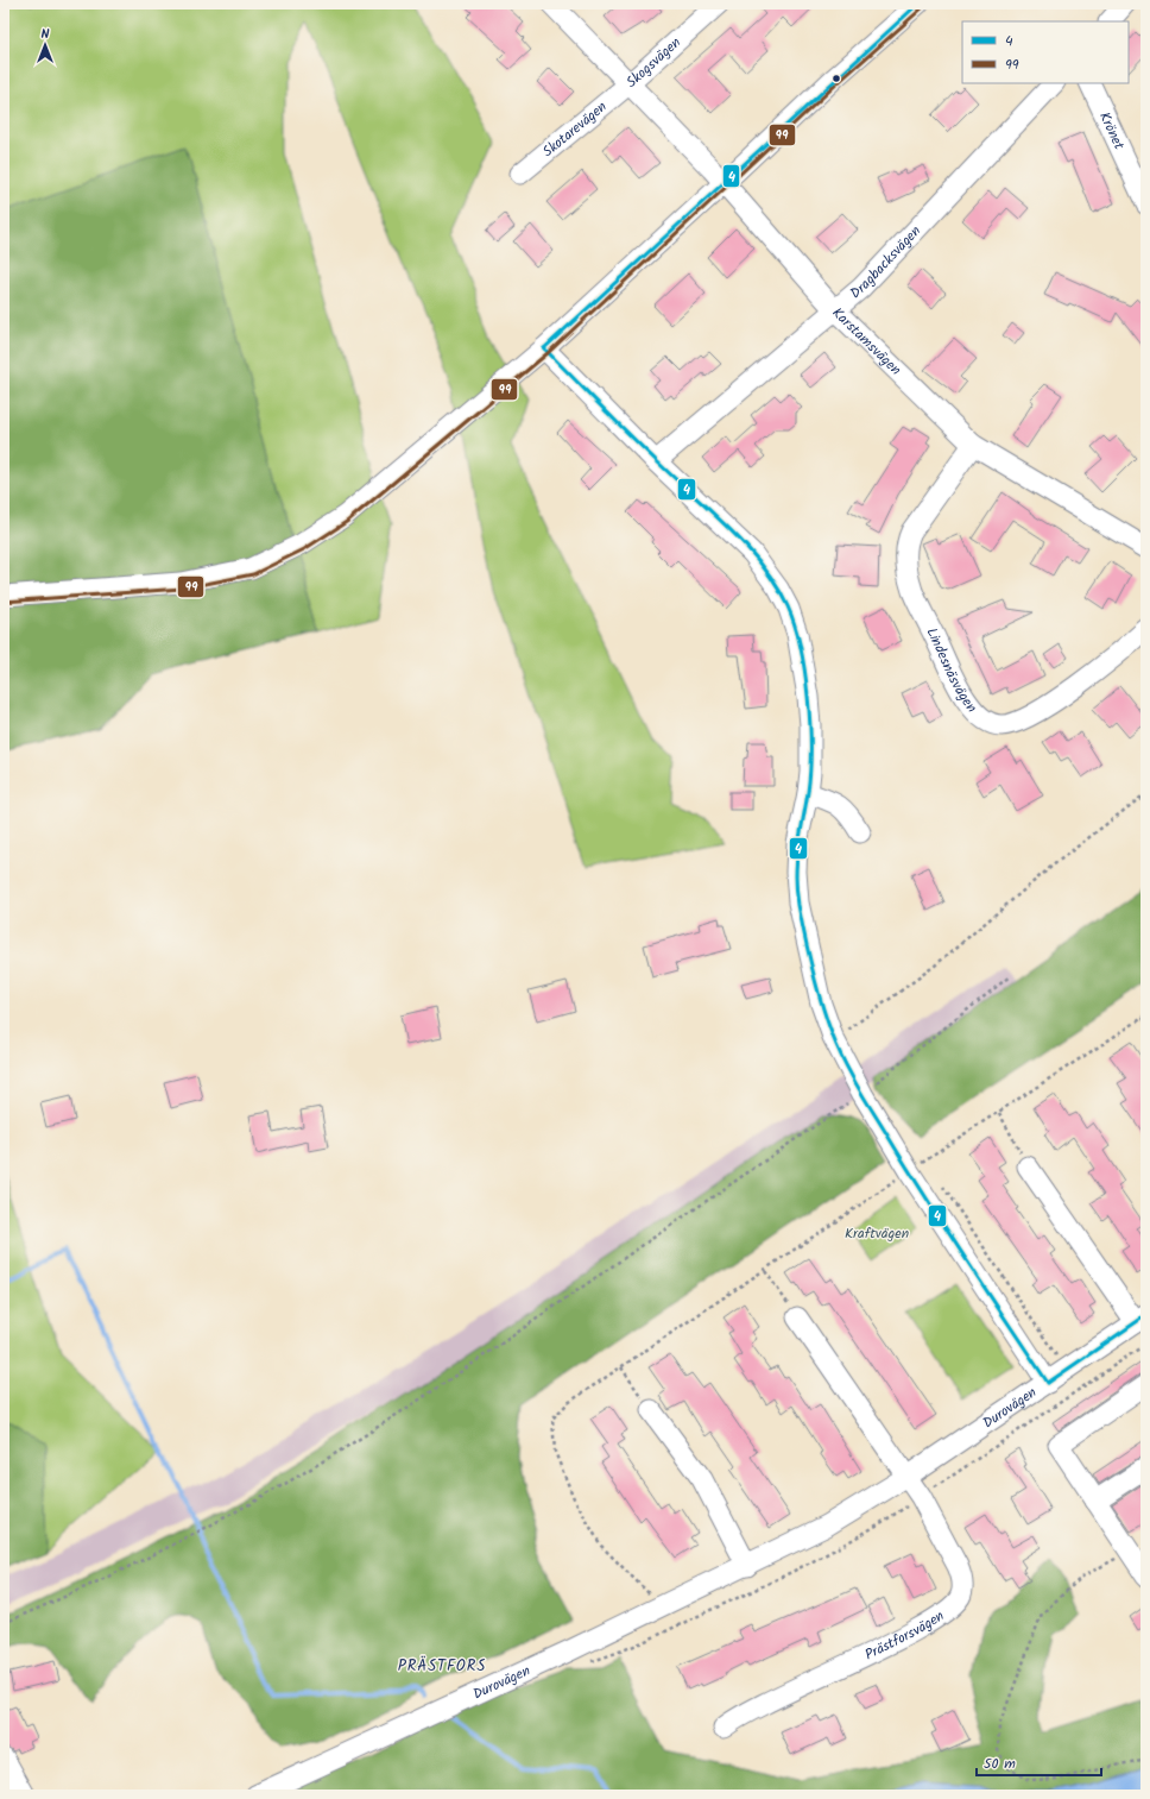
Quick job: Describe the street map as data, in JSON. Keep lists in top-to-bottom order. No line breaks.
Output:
{"streets":{"street":["Skogsvägen","Skotarevägen","Krönet","Dragbacksvägen","Karstamsvägen","Lindesnäsvägen","Durovägen","Prästforsvägen"]},"crossings":[["Skogsvägen","Skotarevägen"],["Skogsvägen","Karstamsvägen"],["Skotarevägen","Karstamsvägen"],["Dragbacksvägen","Karstamsvägen"],["Karstamsvägen","Lindesnäsvägen"],["Durovägen","Prästforsvägen"]],"districts":["PRÄSTFORS"],"parks":["Kraftvägen"],"lines":["transit line 4","transit line 99"],"legend":["4","99"],"scale_bar":"50 m","north":"top"}
